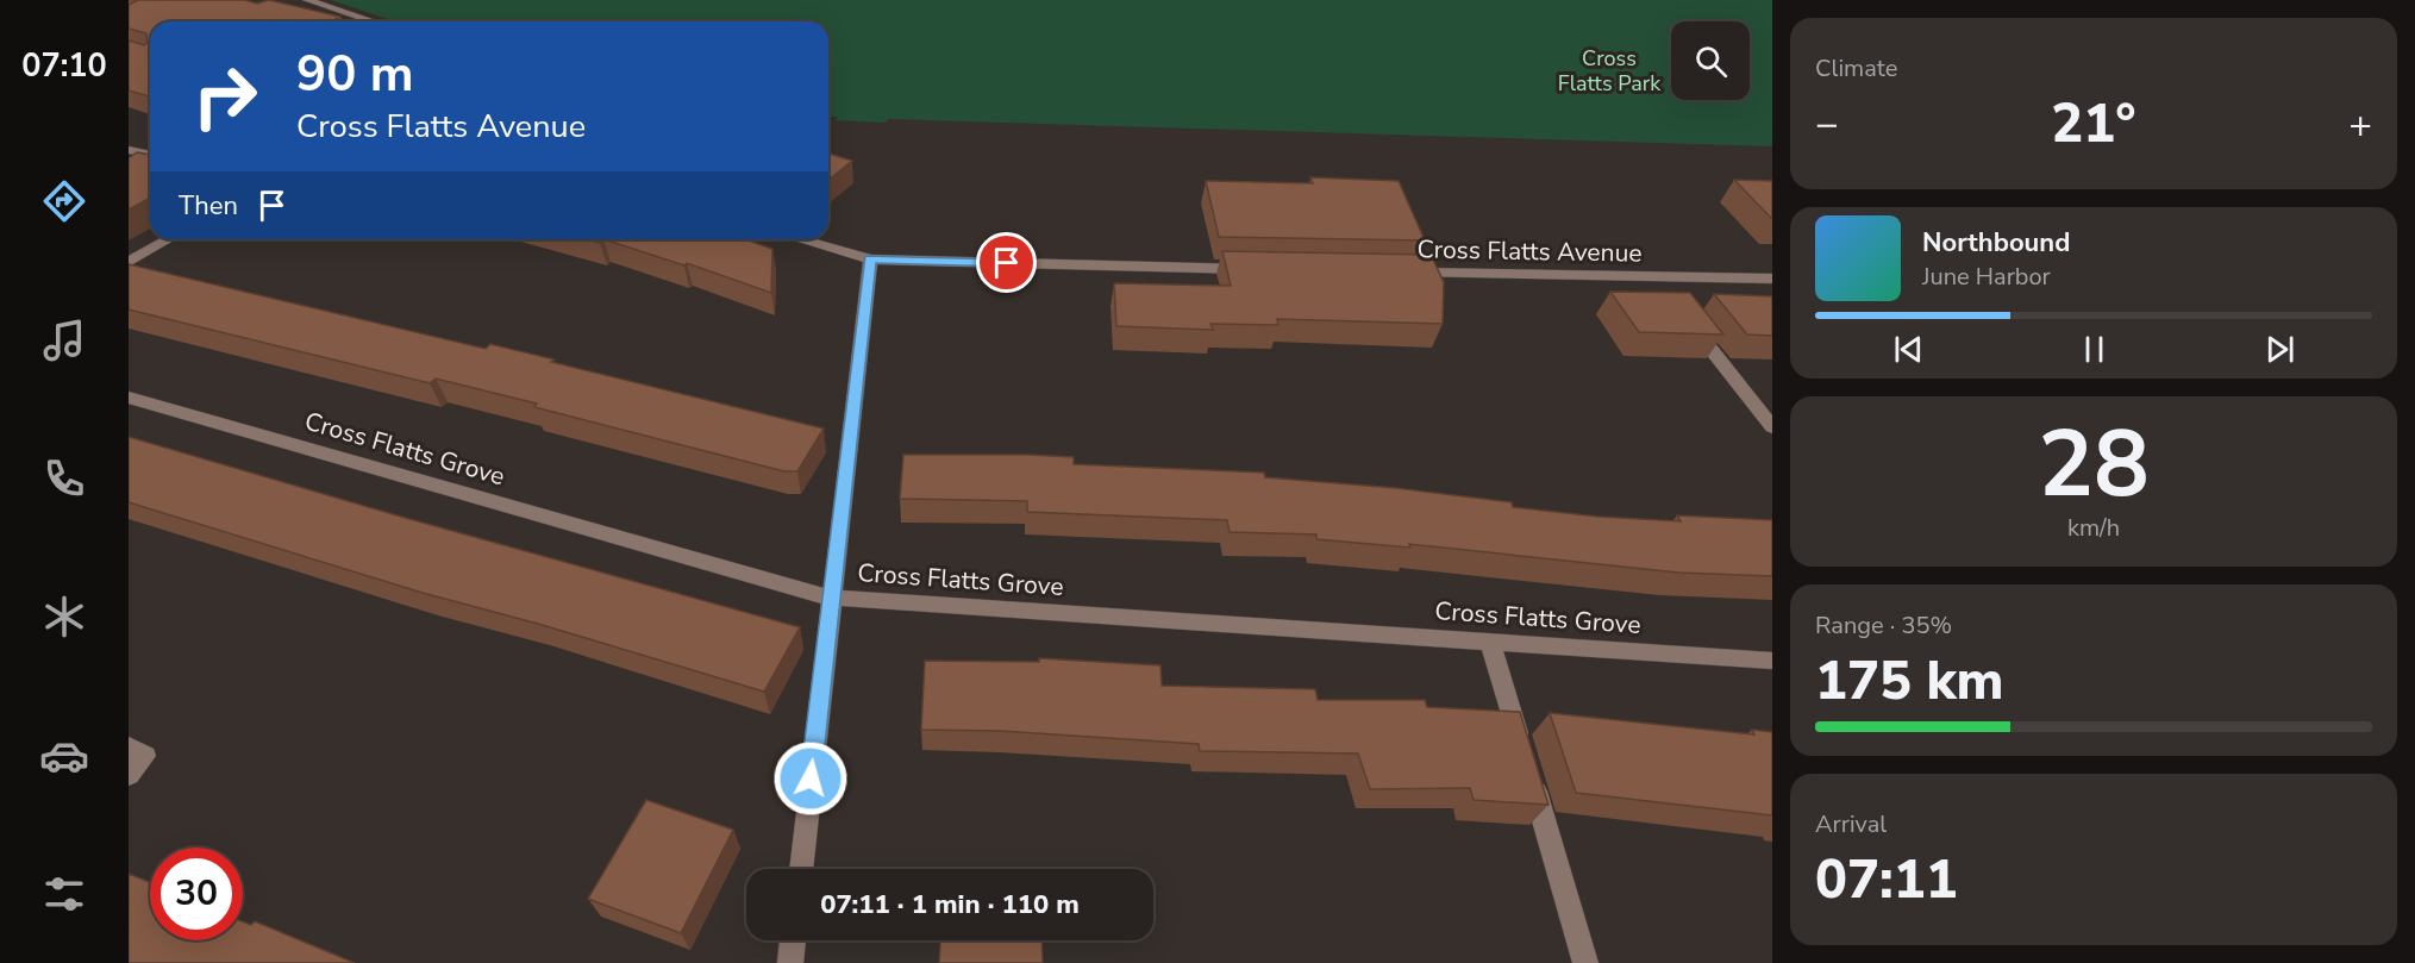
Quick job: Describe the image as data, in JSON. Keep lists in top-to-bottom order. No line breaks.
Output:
{"streets":{"street":["Cross Flatts Avenue","Cross Flatts Grove"]},"parks":["Cross Flatts Park"],"page":{"tabs":"07:10","tile":["Climate",["28","km/h"],["Range · 35%","175 km"],["Arrival","07:11"]],"turn":["90 m","Cross Flatts Avenue"],"heat":["−","21°","+"],"then":"Then","song":["Northbound","June Harbor"],"limit":"30","trip":"07:11 · 1 min · 110 m"}}
